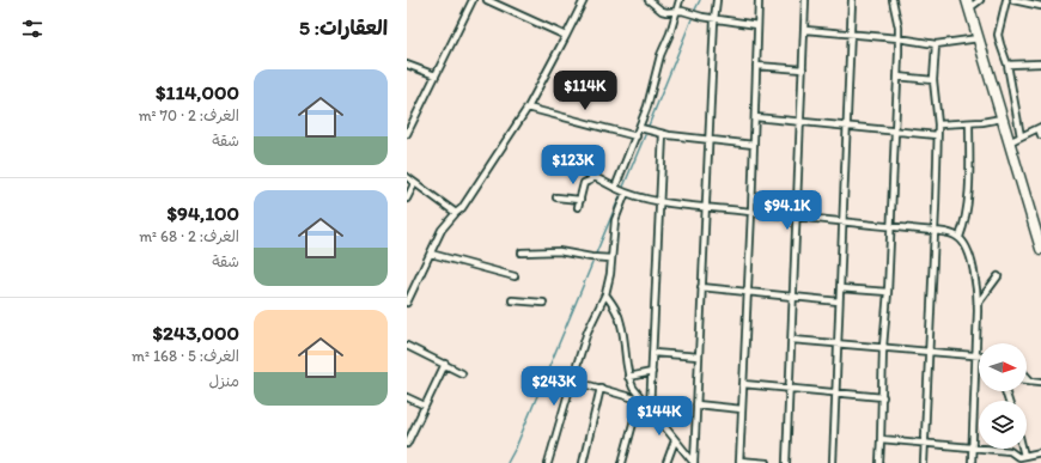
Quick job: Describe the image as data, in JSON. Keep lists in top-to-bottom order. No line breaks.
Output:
{"north":"right","page":{"heading":"العقارات: 5","list":[{"name":"$114,000","note":"الغرف: 2 · 70 m² · شقة"},{"name":"$94,100","note":"الغرف: 2 · 68 m² · شقة"},{"name":"$243,000","note":"الغرف: 5 · 168 m² · منزل"}],"price":["$114K","$123K","$94.1K","$243K","$144K"]}}
